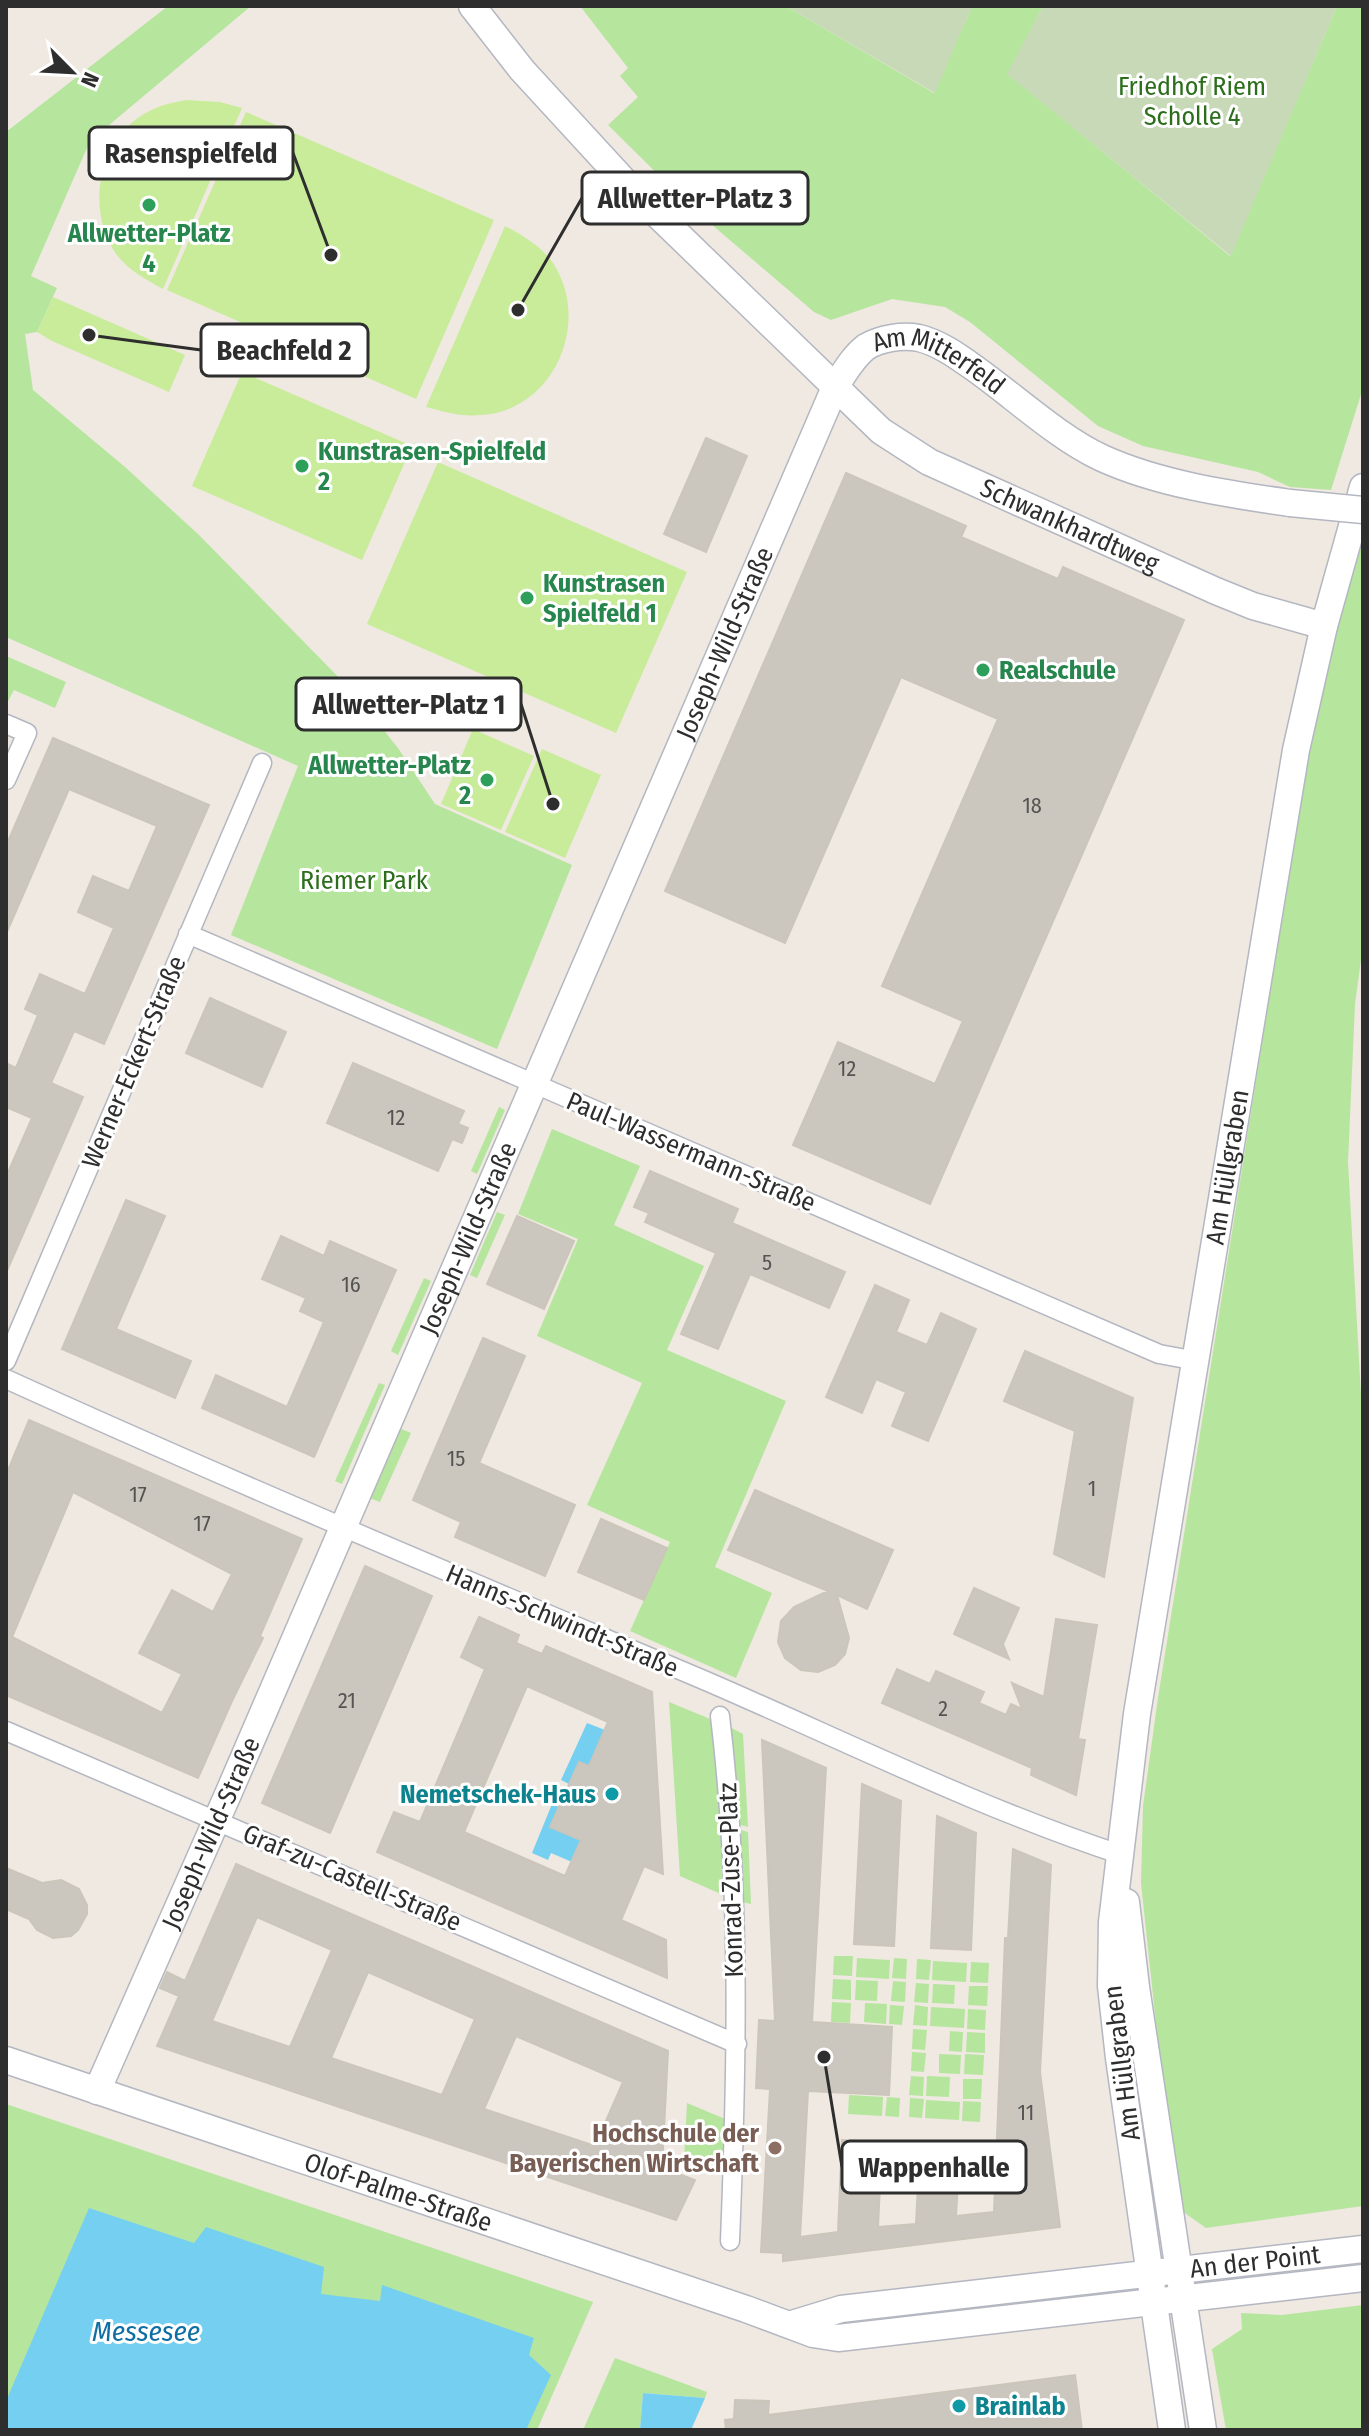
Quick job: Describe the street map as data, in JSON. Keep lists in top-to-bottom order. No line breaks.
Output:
{"streets":{"main road":["Am Mitterfeld","Schwankhardtweg","Joseph-Wild-Straße","Am Hüllgraben","Olof-Palme-Straße","An der Point"],"street":["Werner-Eckert-Straße","Paul-Wassermann-Straße","Hanns-Schwindt-Straße","Graf-zu-Castell-Straße","Konrad-Zuse-Platz"]},"crossings":[["Am Mitterfeld","Schwankhardtweg"],["Am Mitterfeld","Joseph-Wild-Straße"],["Schwankhardtweg","Joseph-Wild-Straße"],["Schwankhardtweg","Am Hüllgraben"],["Joseph-Wild-Straße","Paul-Wassermann-Straße"],["Joseph-Wild-Straße","Hanns-Schwindt-Straße"],["Joseph-Wild-Straße","Graf-zu-Castell-Straße"],["Joseph-Wild-Straße","Olof-Palme-Straße"],["Werner-Eckert-Straße","Paul-Wassermann-Straße"],["Paul-Wassermann-Straße","Am Hüllgraben"],["Am Hüllgraben","Hanns-Schwindt-Straße"],["Am Hüllgraben","Olof-Palme-Straße"],["Am Hüllgraben","An der Point"],["Graf-zu-Castell-Straße","Konrad-Zuse-Platz"],["Olof-Palme-Straße","An der Point"]],"water":["Messesee"],"parks":["Friedhof Riem Scholle 4","Riemer Park"],"places":["Allwetter-Platz 4","Rasenspielfeld","Allwetter-Platz 3","Beachfeld 2","Kunstrasen-Spielfeld 2","Kunstrasen Spielfeld 1","Realschule","Allwetter-Platz 2","Allwetter-Platz 1","Nemetschek-Haus","Wappenhalle","Hochschule der Bayerischen Wirtschaft","Brainlab"],"house_numbers":["18","12","12","5","16","15","1","17","17","21","2","11"],"north":"bottom right"}
